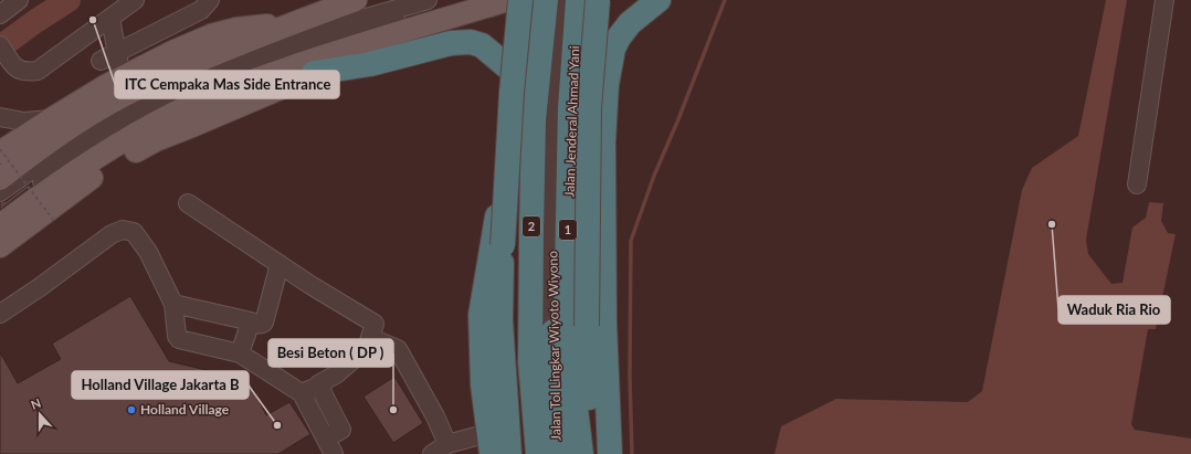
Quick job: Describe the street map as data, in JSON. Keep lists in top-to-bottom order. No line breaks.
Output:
{"streets":{"highway":["Jalan Jenderal Ahmad Yani","2","1","Jalan Tol Lingkar Wiyoto Wiyono"]},"places":["ITC Cempaka Mas Side Entrance","Waduk Ria Rio","Holland Village","Besi Beton ( DP )","Holland Village Jakarta B"],"north":"top"}
